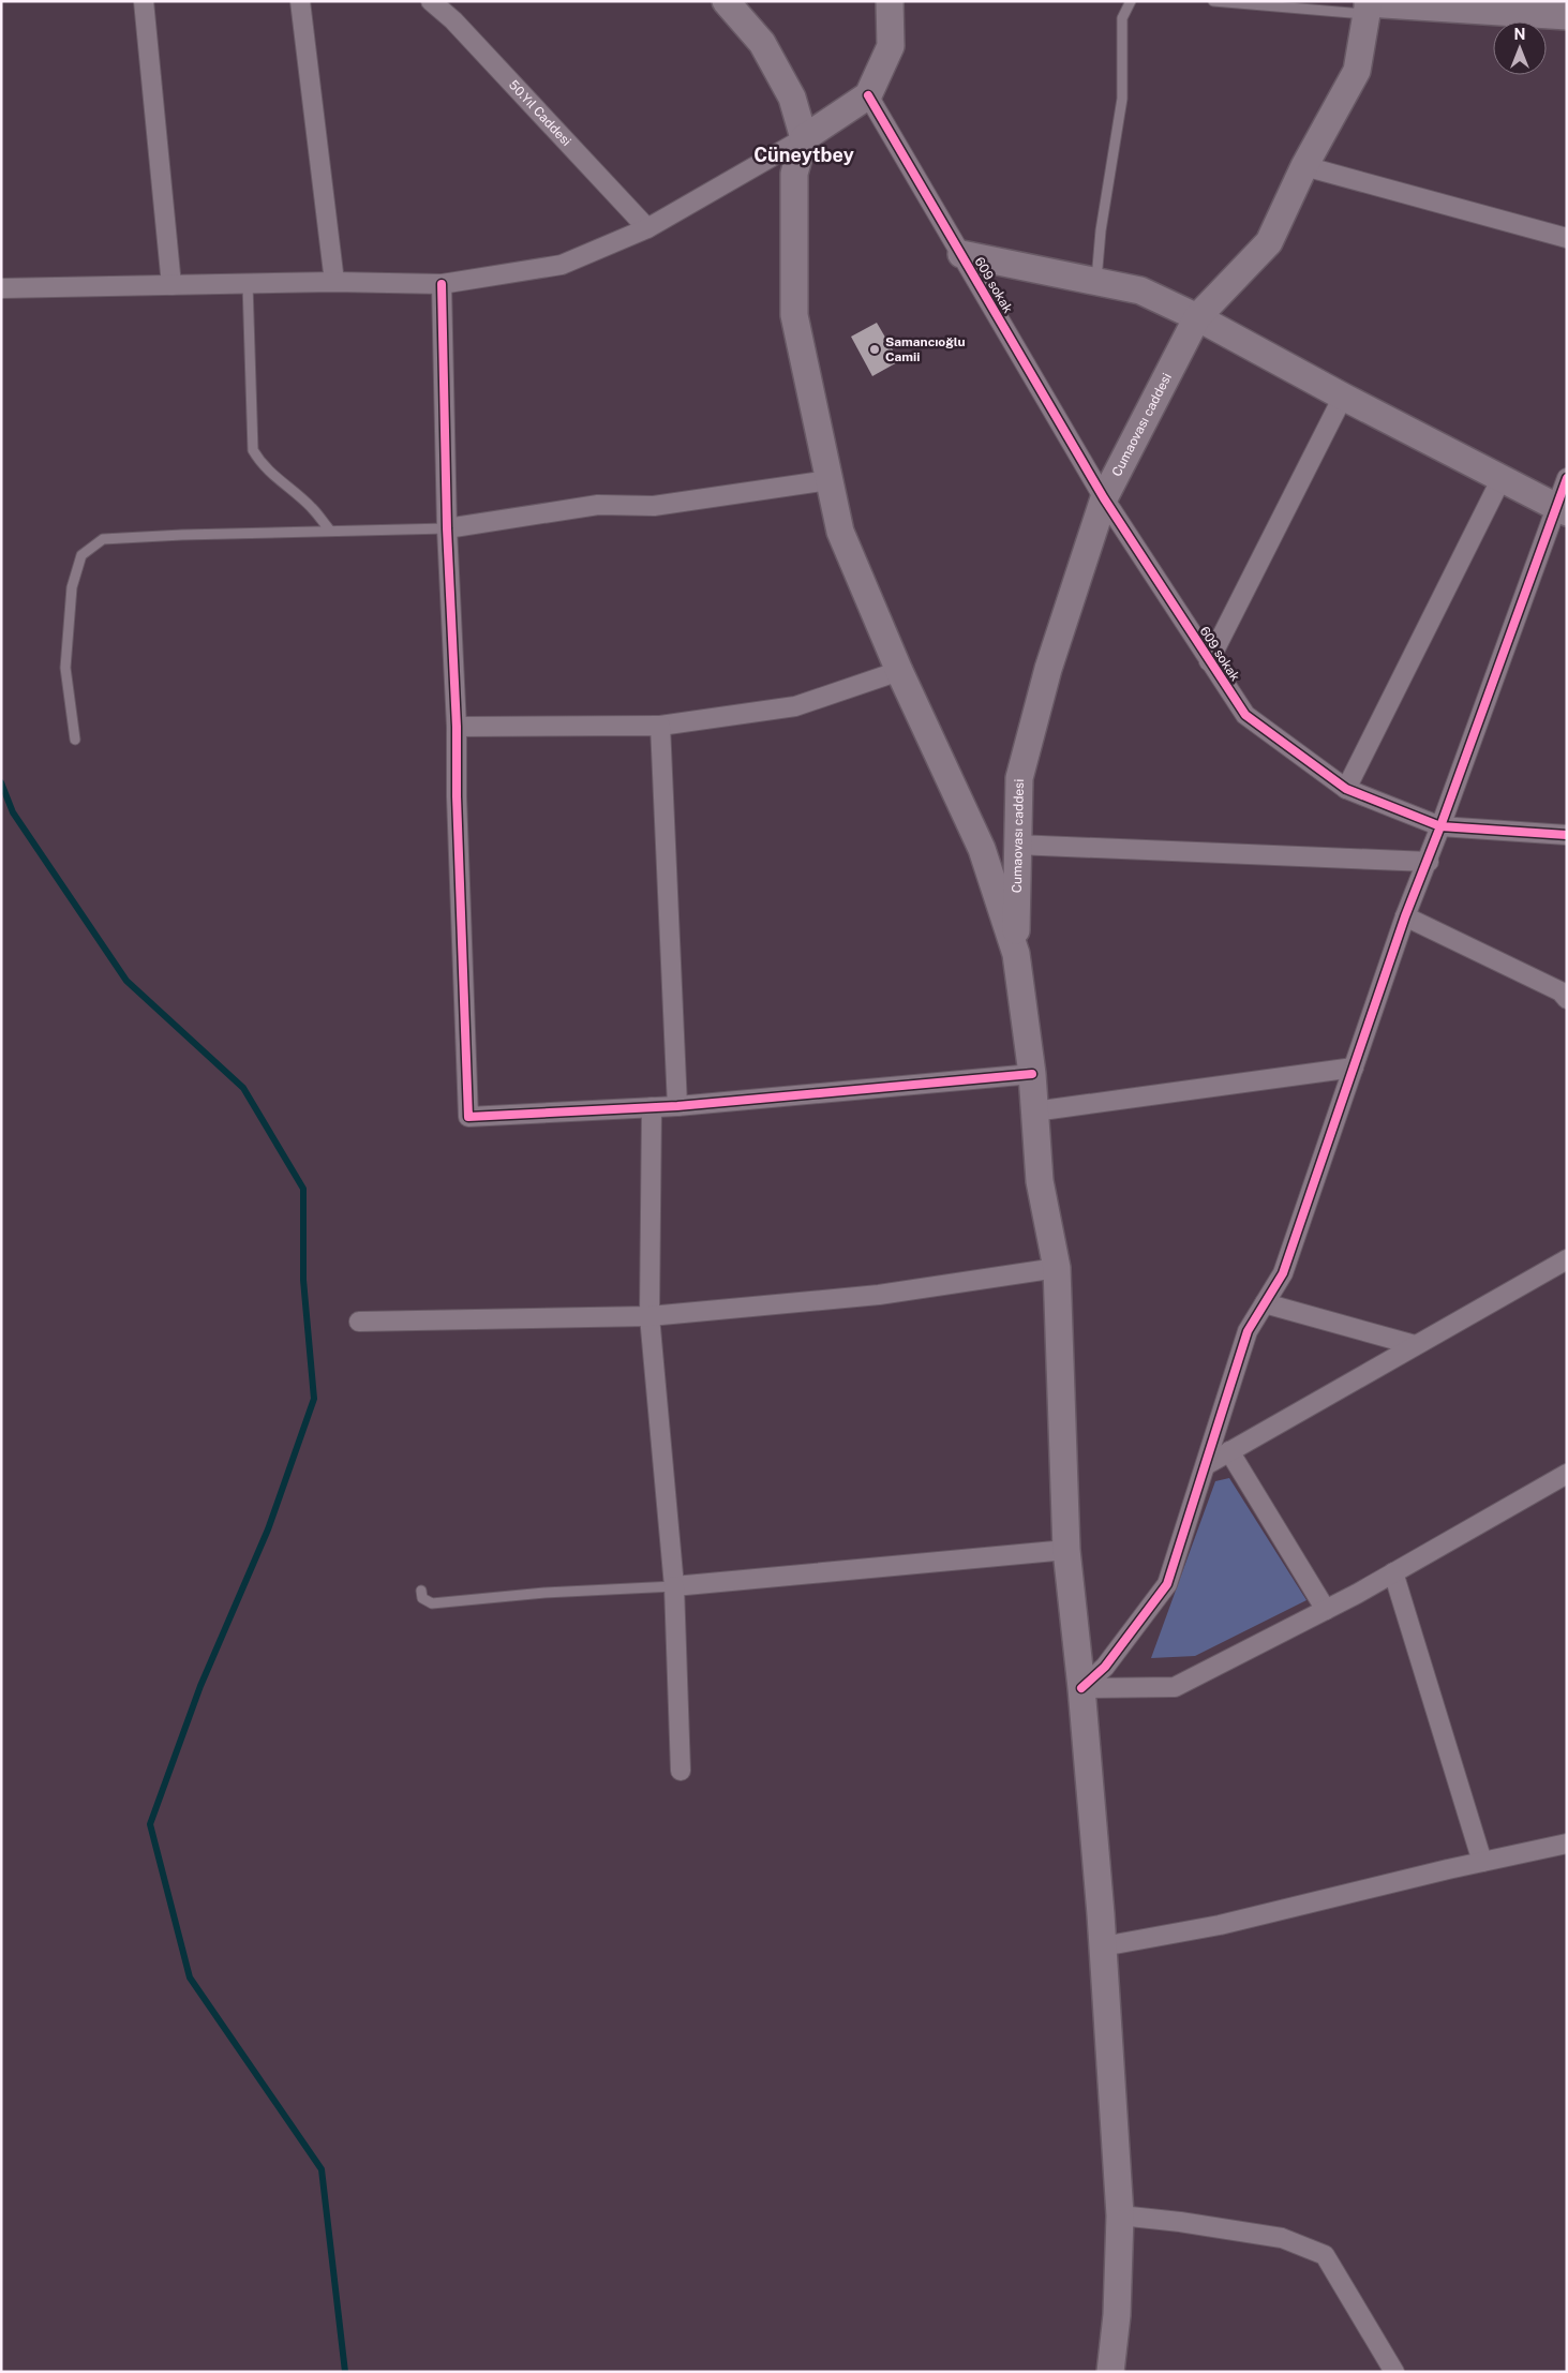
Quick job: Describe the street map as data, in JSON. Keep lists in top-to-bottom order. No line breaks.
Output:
{"streets":{"main road":["Cumaovası caddesi"],"street":["50.Yıl Caddesi","609 sokak"]},"crossings":[["609 sokak","Cumaovası caddesi"]],"districts":["Cüneytbey"],"places":["Samancıoğlu Camii"],"north":"top"}
